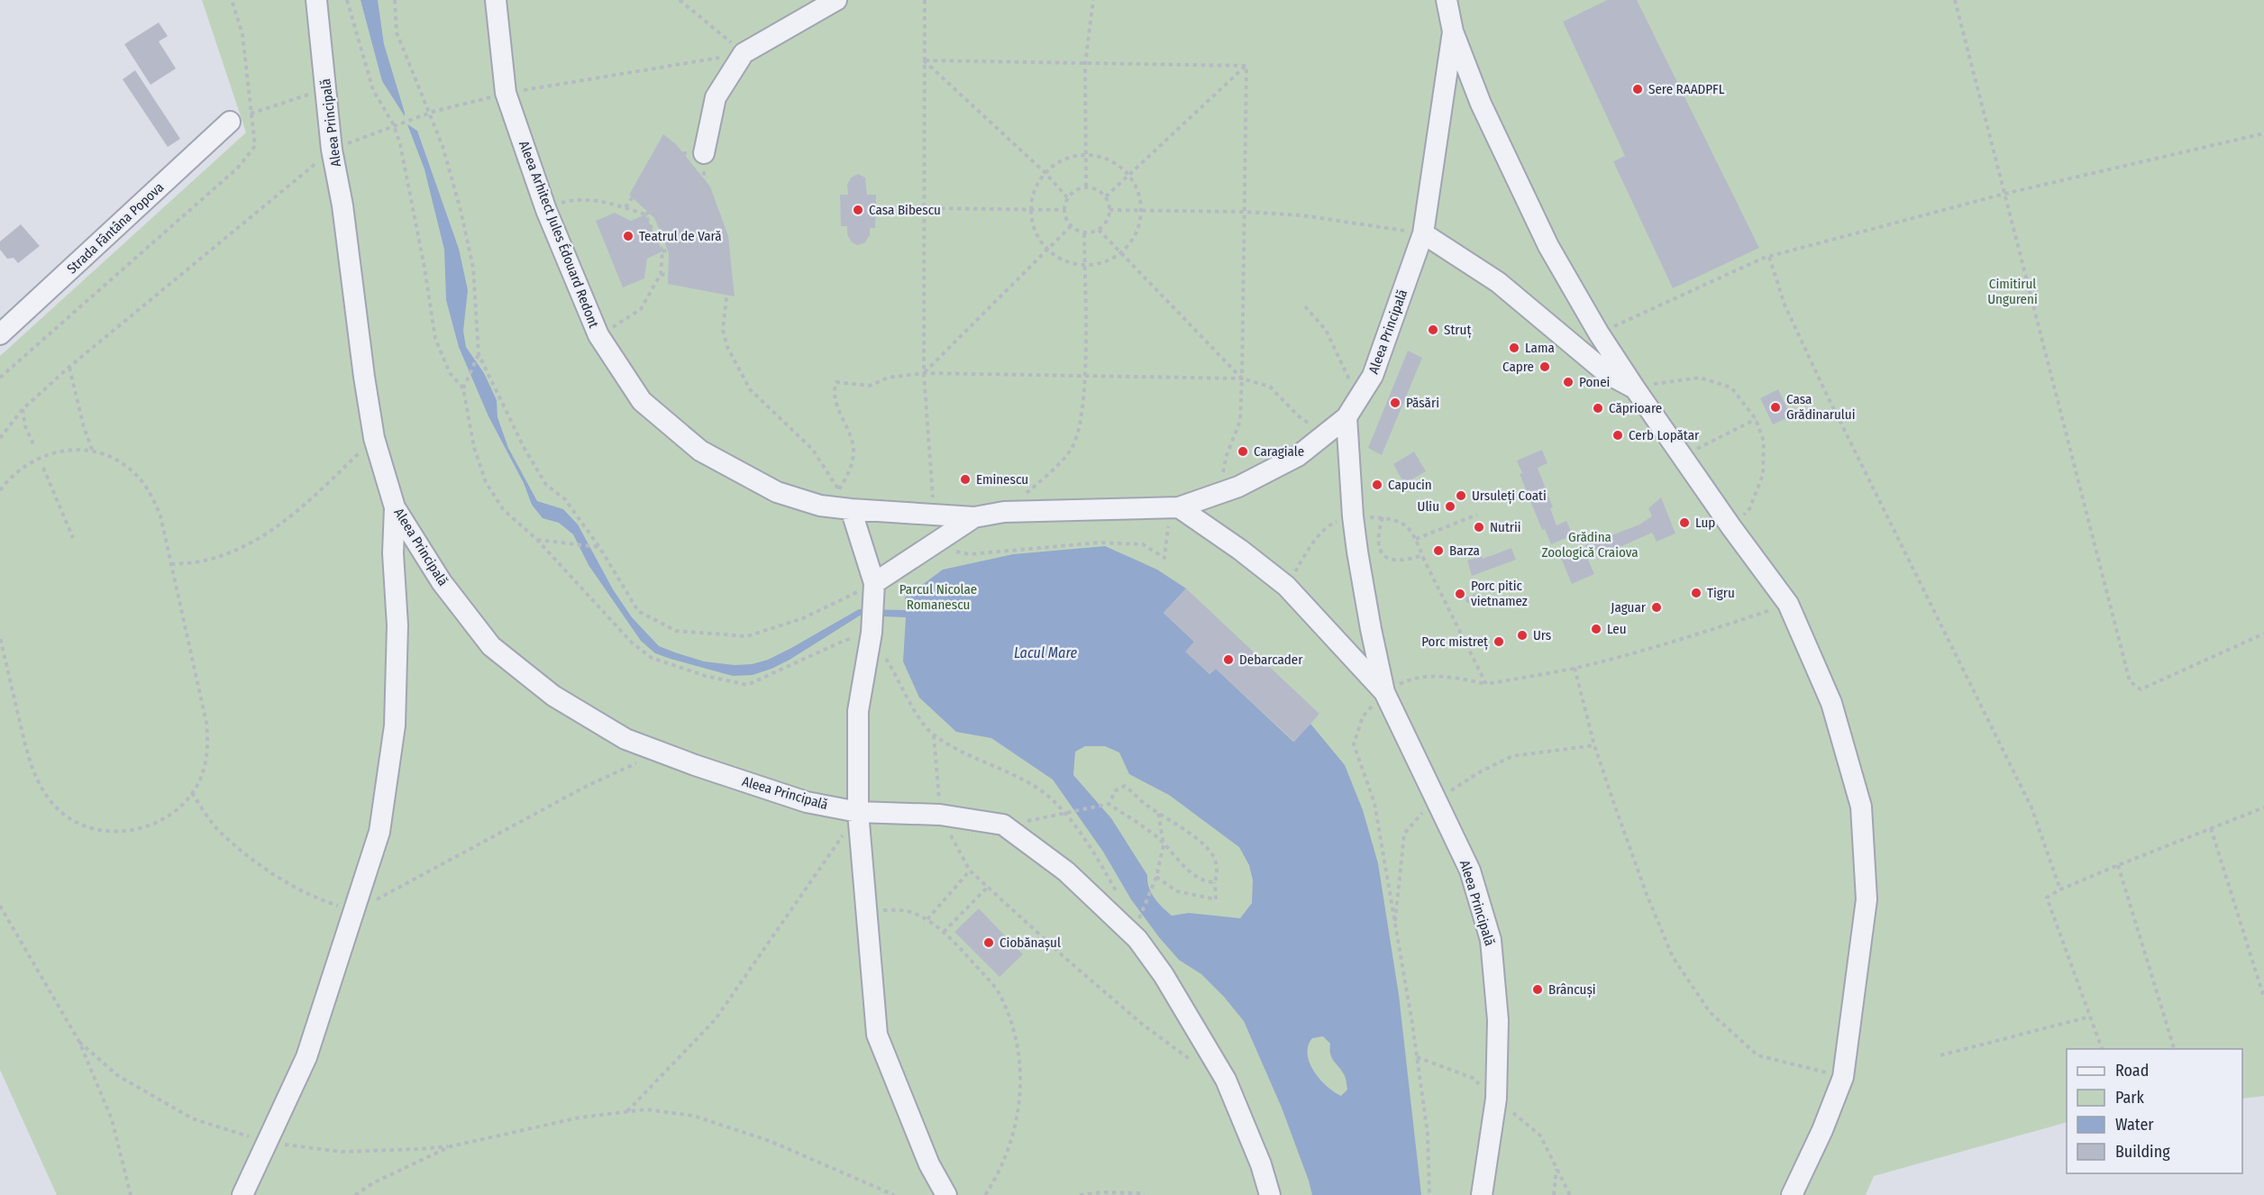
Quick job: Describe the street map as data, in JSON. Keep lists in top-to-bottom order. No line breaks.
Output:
{"streets":{"street":["Aleea Principală","Strada Fântâna Popova","Aleea Arhitect Jules Édouard Redont"]},"water":["Lacul Mare"],"parks":["Cimitirul Ungureni","Grădina Zoologică Craiova","Parcul Nicolae Romanescu"],"places":["Sere RAADPFL","Casa Bibescu","Teatrul de Vară","Struț","Lama","Capre","Ponei","Păsări","Casa Grădinarului","Căprioare","Cerb Lopătar","Caragiale","Eminescu","Capucin","Ursuleți Coati","Uliu","Lup","Nutrii","Barza","Tigru","Porc pitic vietnamez","Jaguar","Leu","Urs","Porc mistreț","Debarcader","Ciobănașul","Brâncuși"],"legend":["Road","Park","Water","Building"]}
